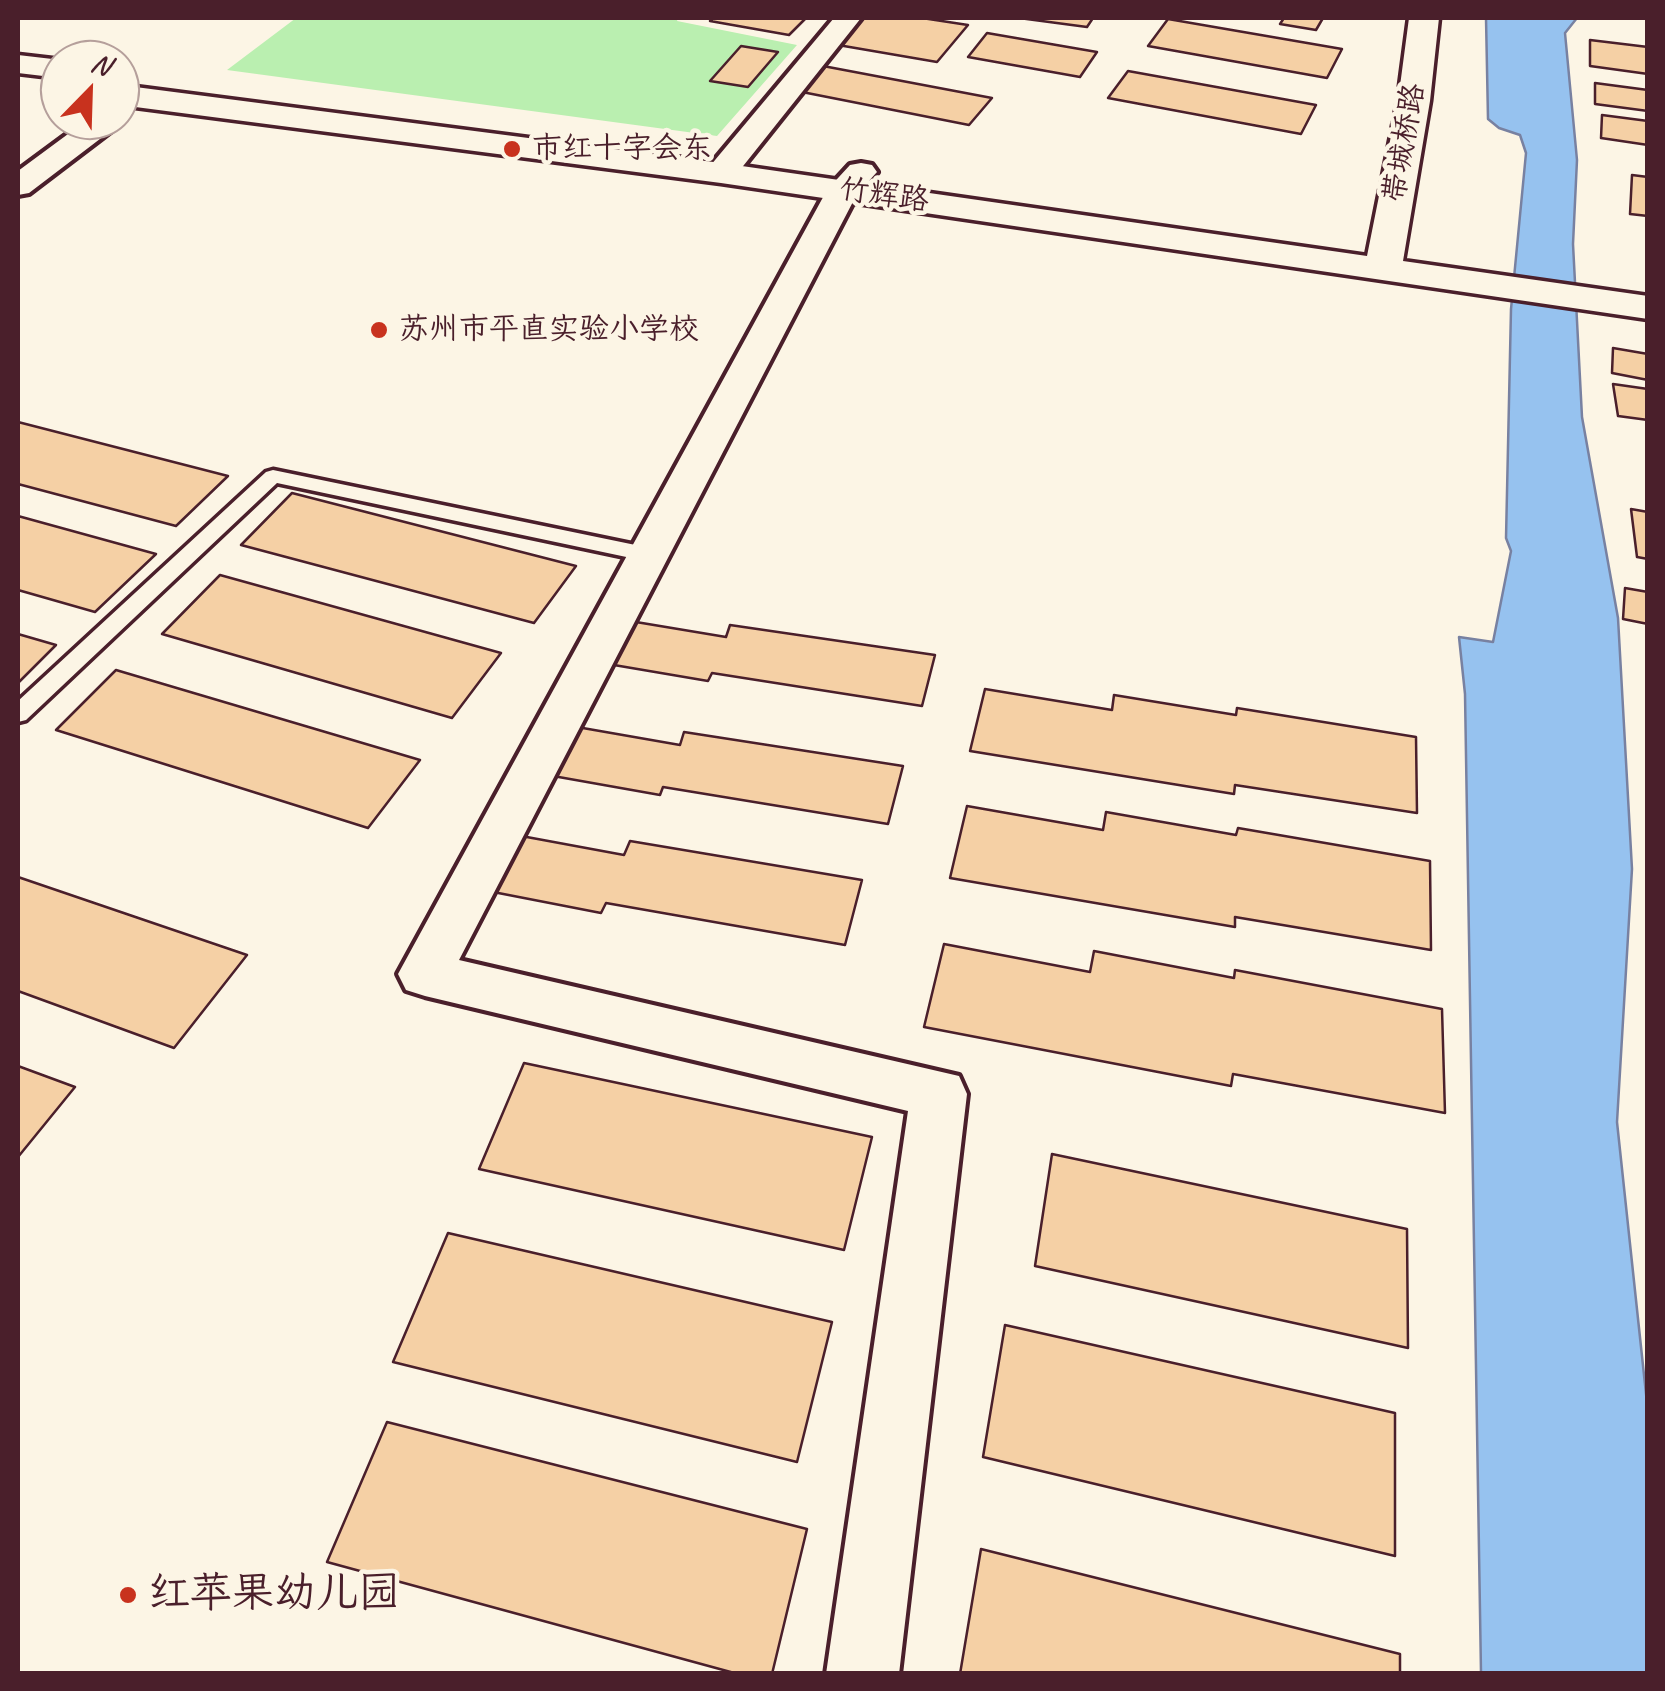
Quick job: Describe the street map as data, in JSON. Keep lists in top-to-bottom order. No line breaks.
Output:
{"streets":{"main road":["带城桥路","竹辉路"]},"crossings":[["带城桥路","竹辉路"]],"places":["市红十字会东","苏州市平直实验小学校","红苹果幼儿园"],"north":"top right"}
